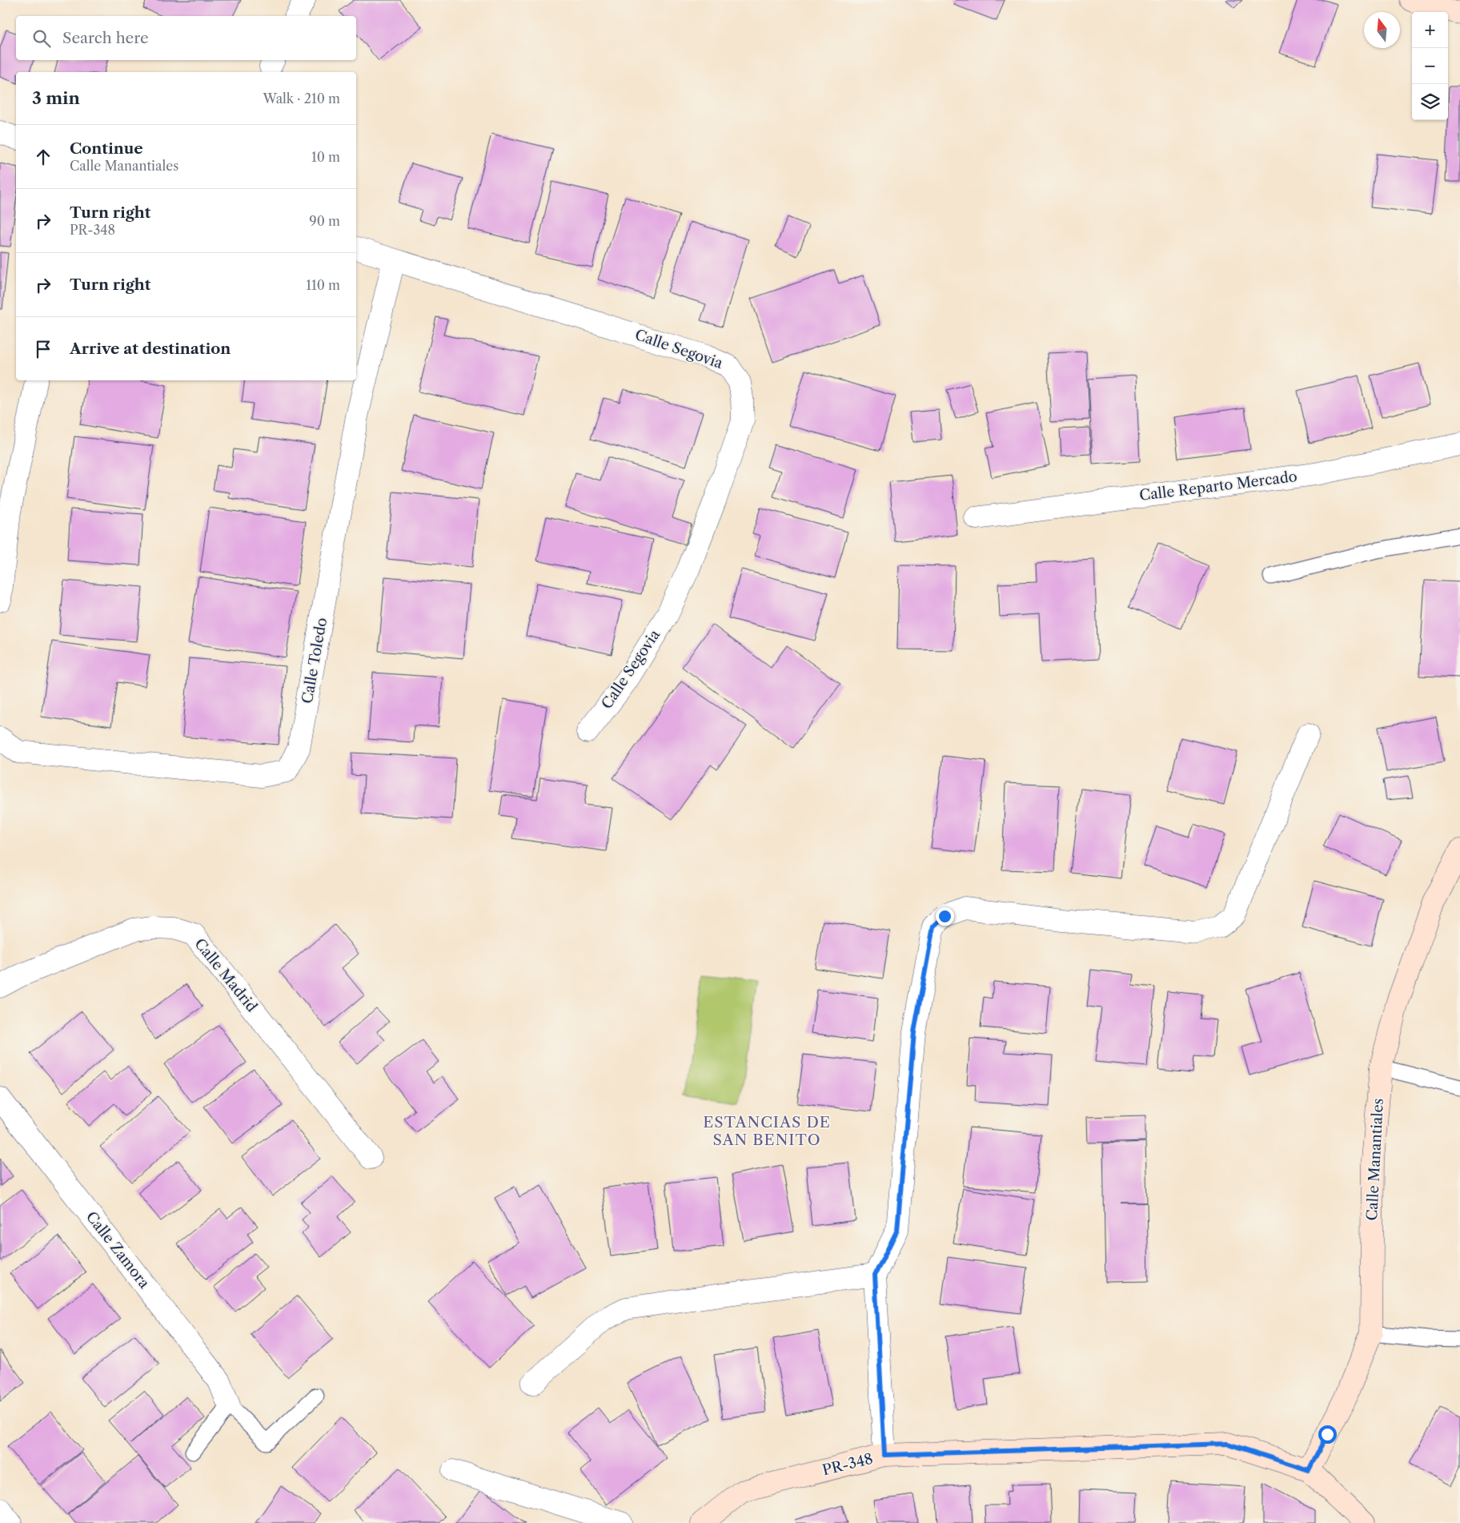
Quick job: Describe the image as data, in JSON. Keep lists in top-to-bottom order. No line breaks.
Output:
{"streets":{"street":["Calle Segovia","Calle Reparto Mercado","Calle Toledo","Calle Madrid","Calle Manantiales","Calle Zamora","PR-348"]},"crossings":[["Calle Segovia","Calle Toledo"],["Calle Manantiales","PR-348"]],"districts":["ESTANCIAS DE SAN BENITO"],"north":"top","page":{"map_buttons":["+","−"],"search":"Search here","heading":["3 min","Walk · 210 m"],"list":[["Continue","Calle Manantiales","10 m"],["Turn right","PR-348","90 m"],["Turn right","110 m"],"Arrive at destination"]}}
